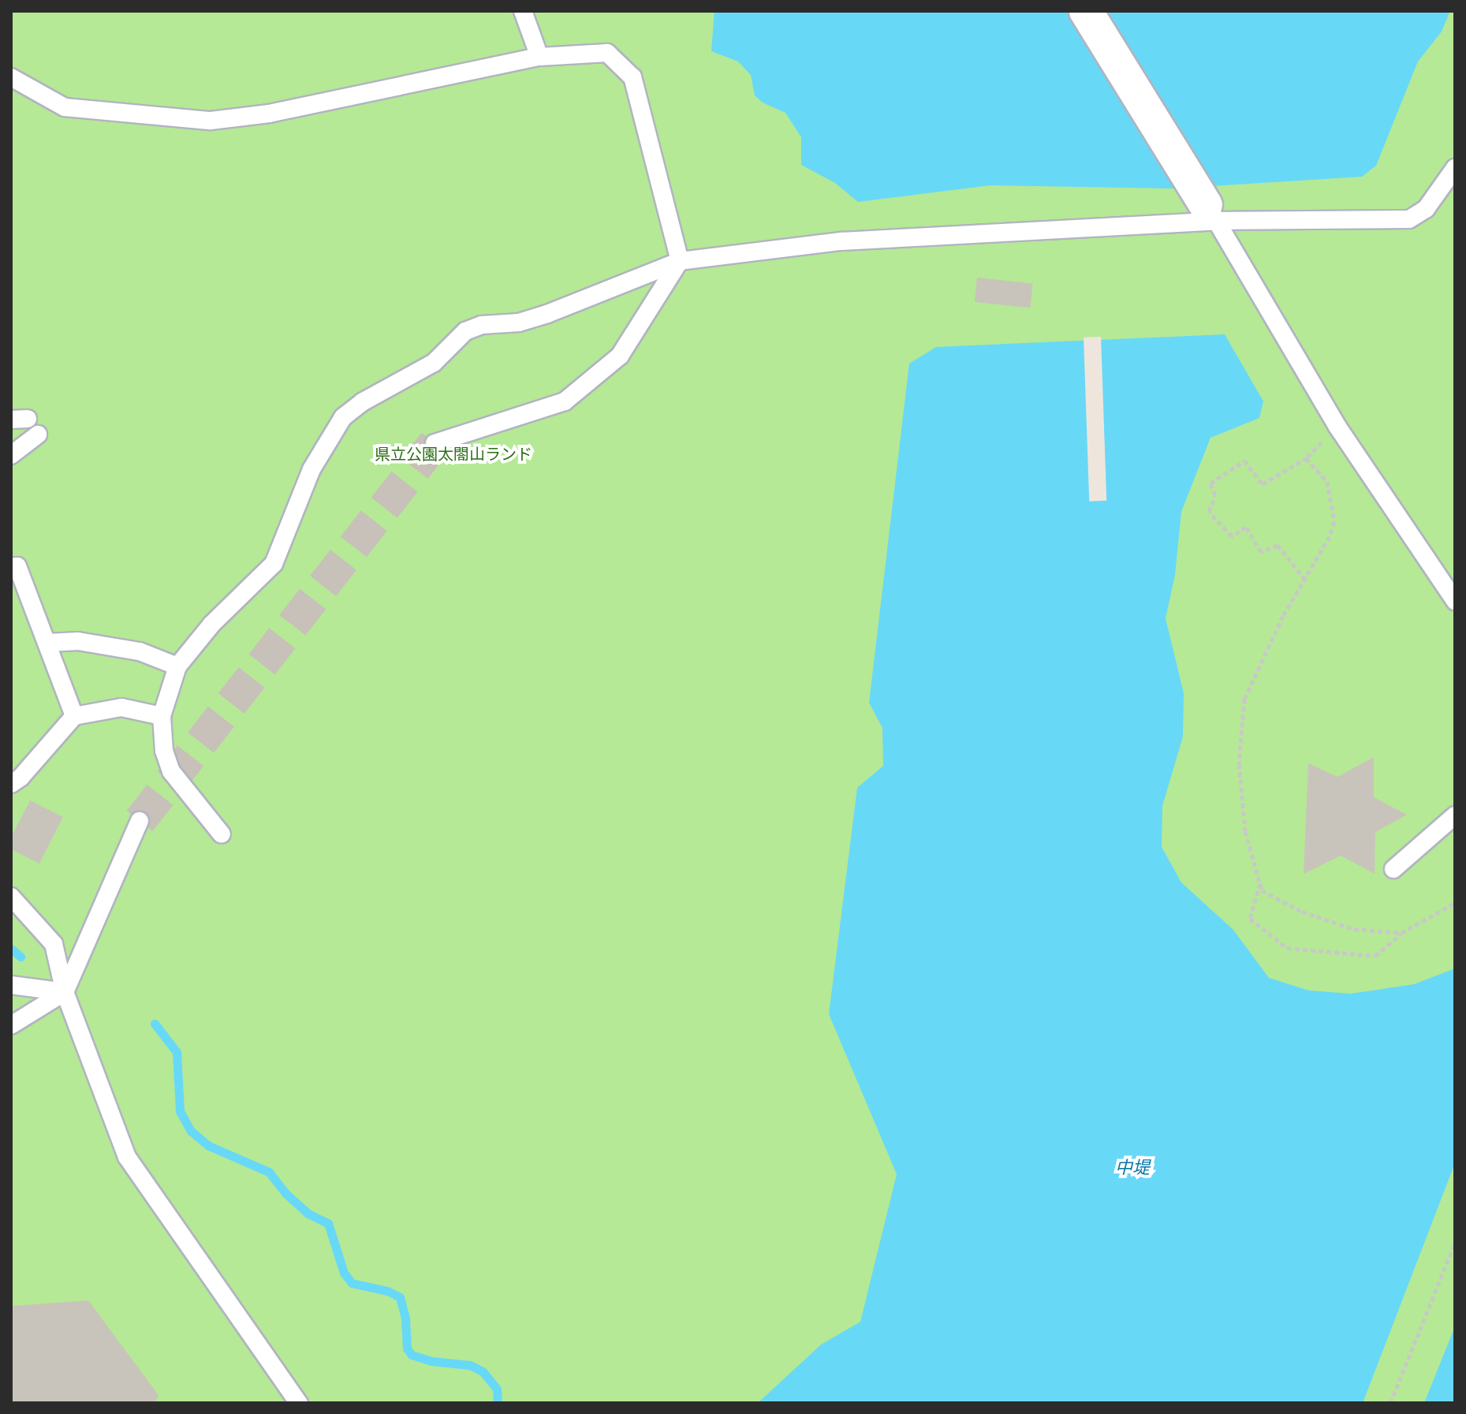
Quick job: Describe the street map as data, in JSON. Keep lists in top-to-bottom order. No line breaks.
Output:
{"water":["中堤"],"parks":["県立公園太閤山ランド"]}
